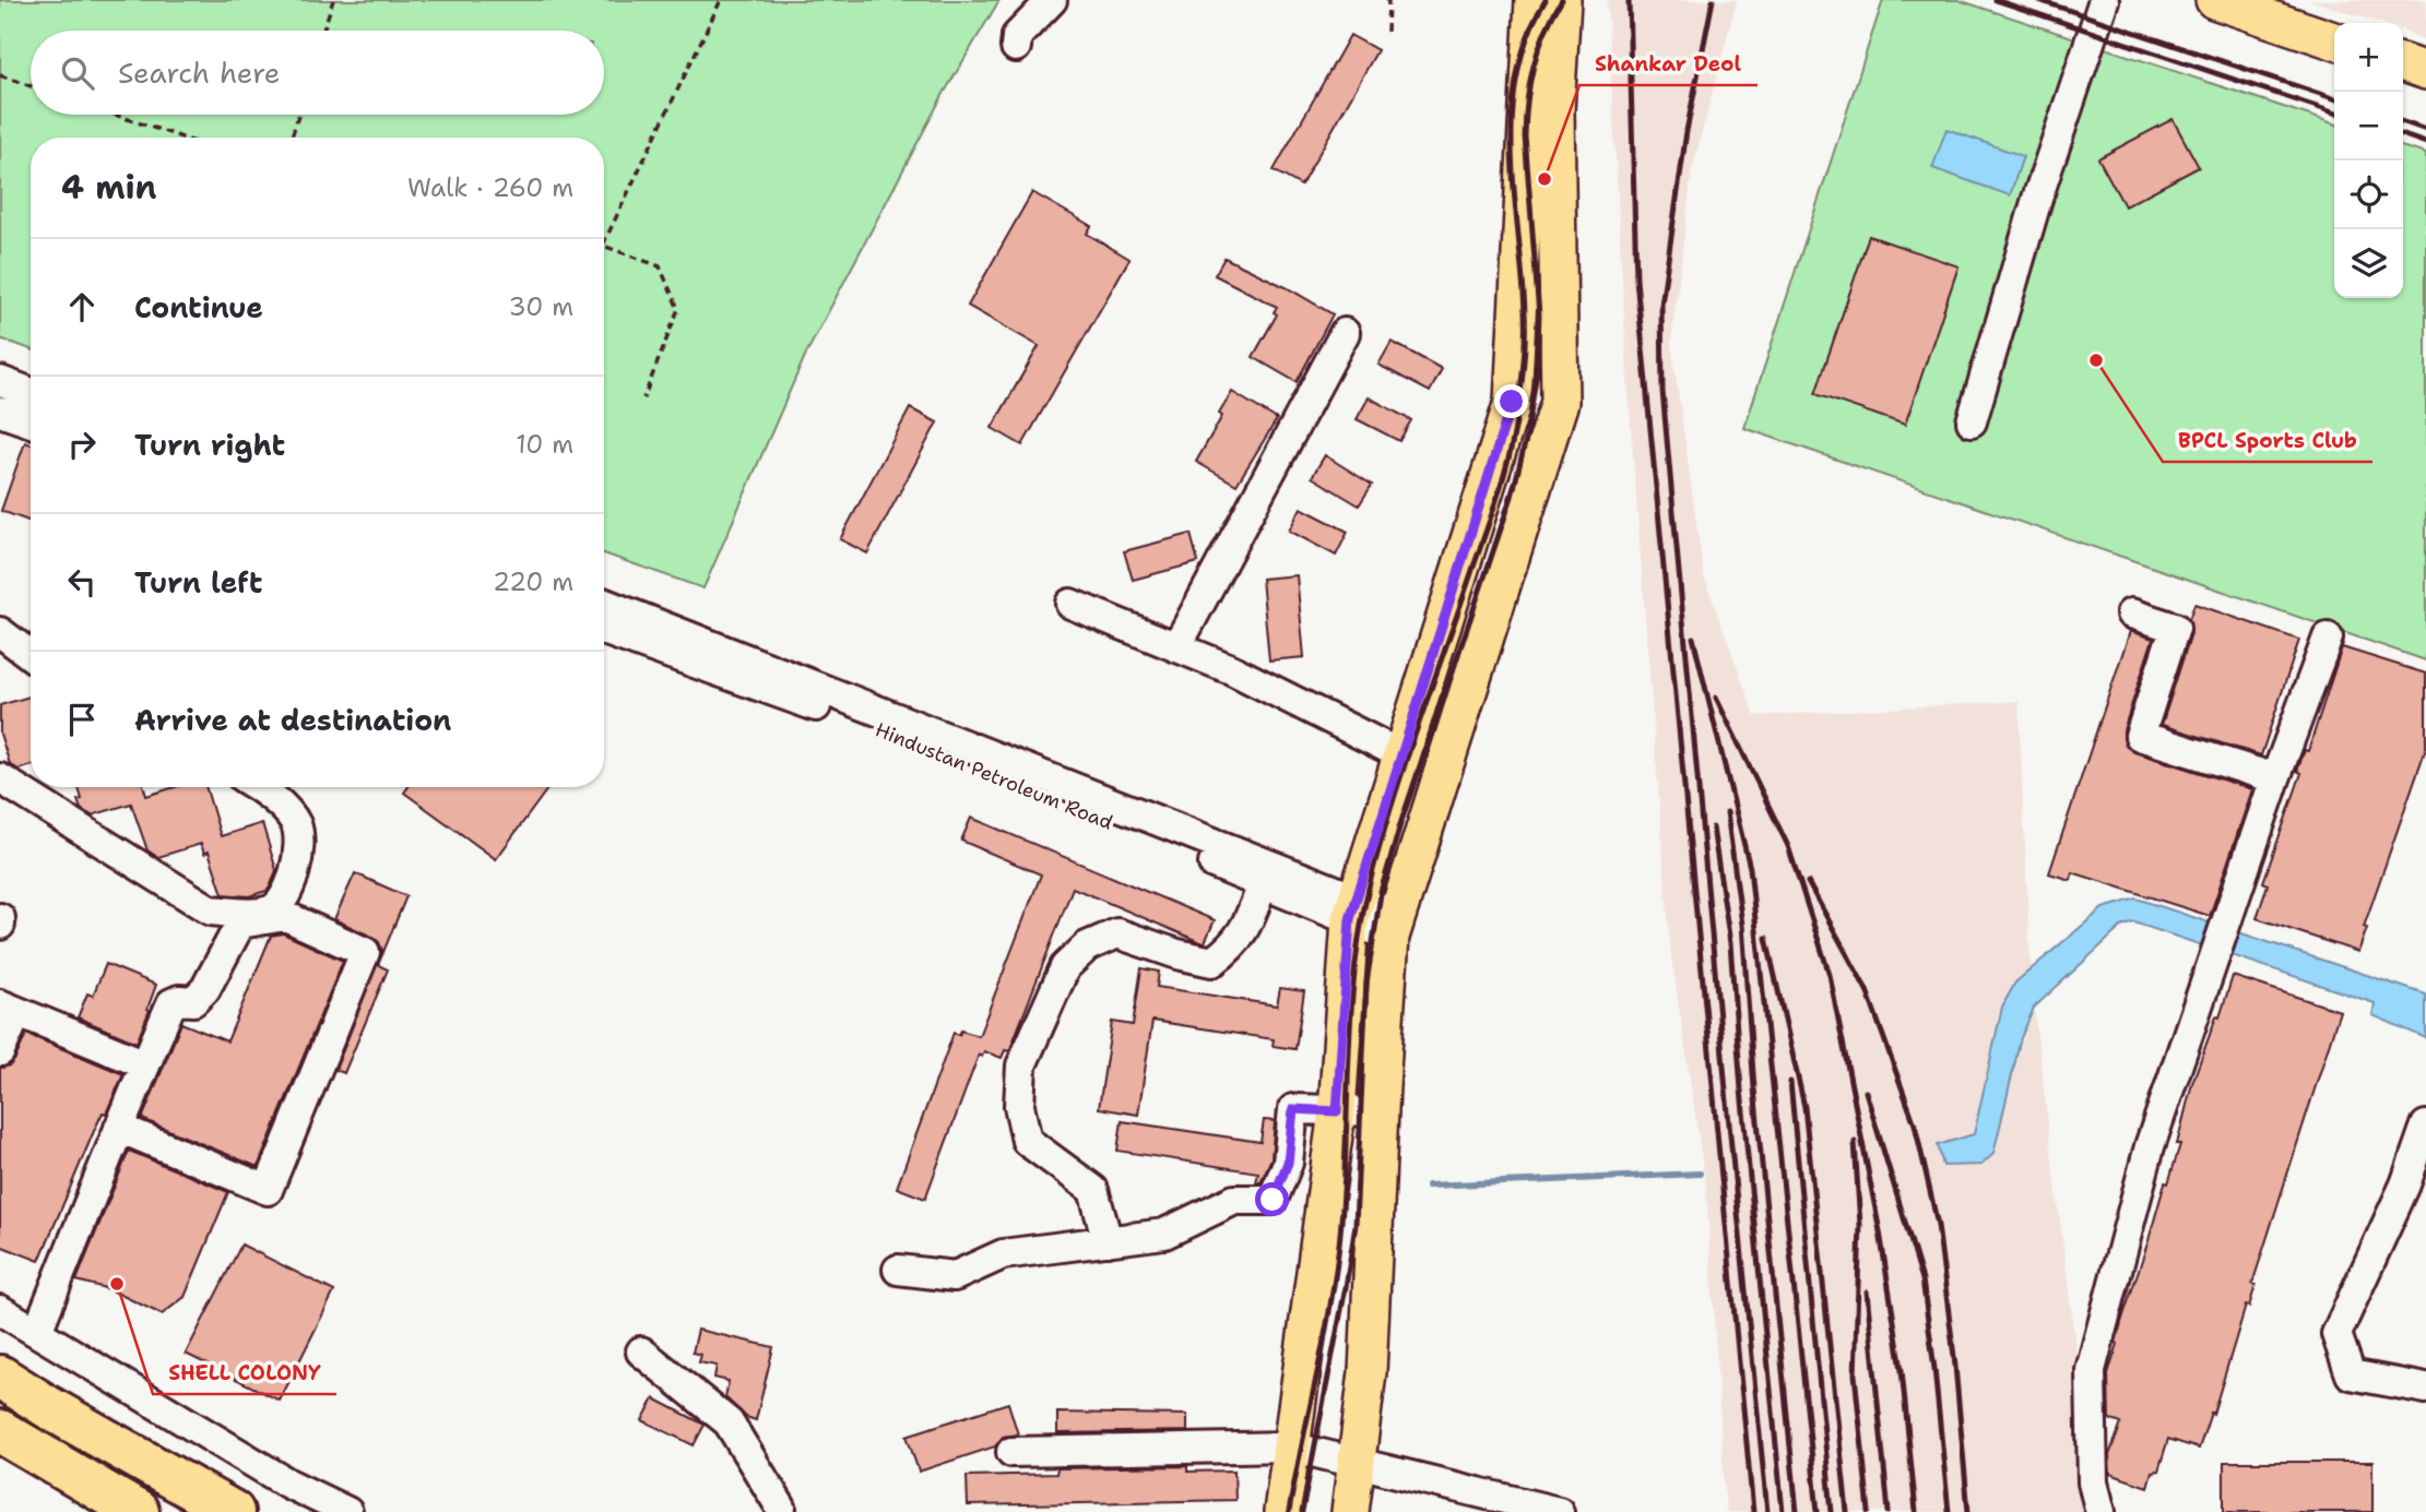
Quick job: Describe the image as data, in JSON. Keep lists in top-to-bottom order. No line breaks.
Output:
{"streets":{"street":["Hindustan Petroleum Road"]},"places":["Shankar Deol","BPCL Sports Club","SHELL COLONY"],"page":{"map_buttons":["+","−"],"search":"Search here","heading":["4 min","Walk · 260 m"],"list":[["Continue","30 m"],["Turn right","10 m"],["Turn left","220 m"],"Arrive at destination"]}}
